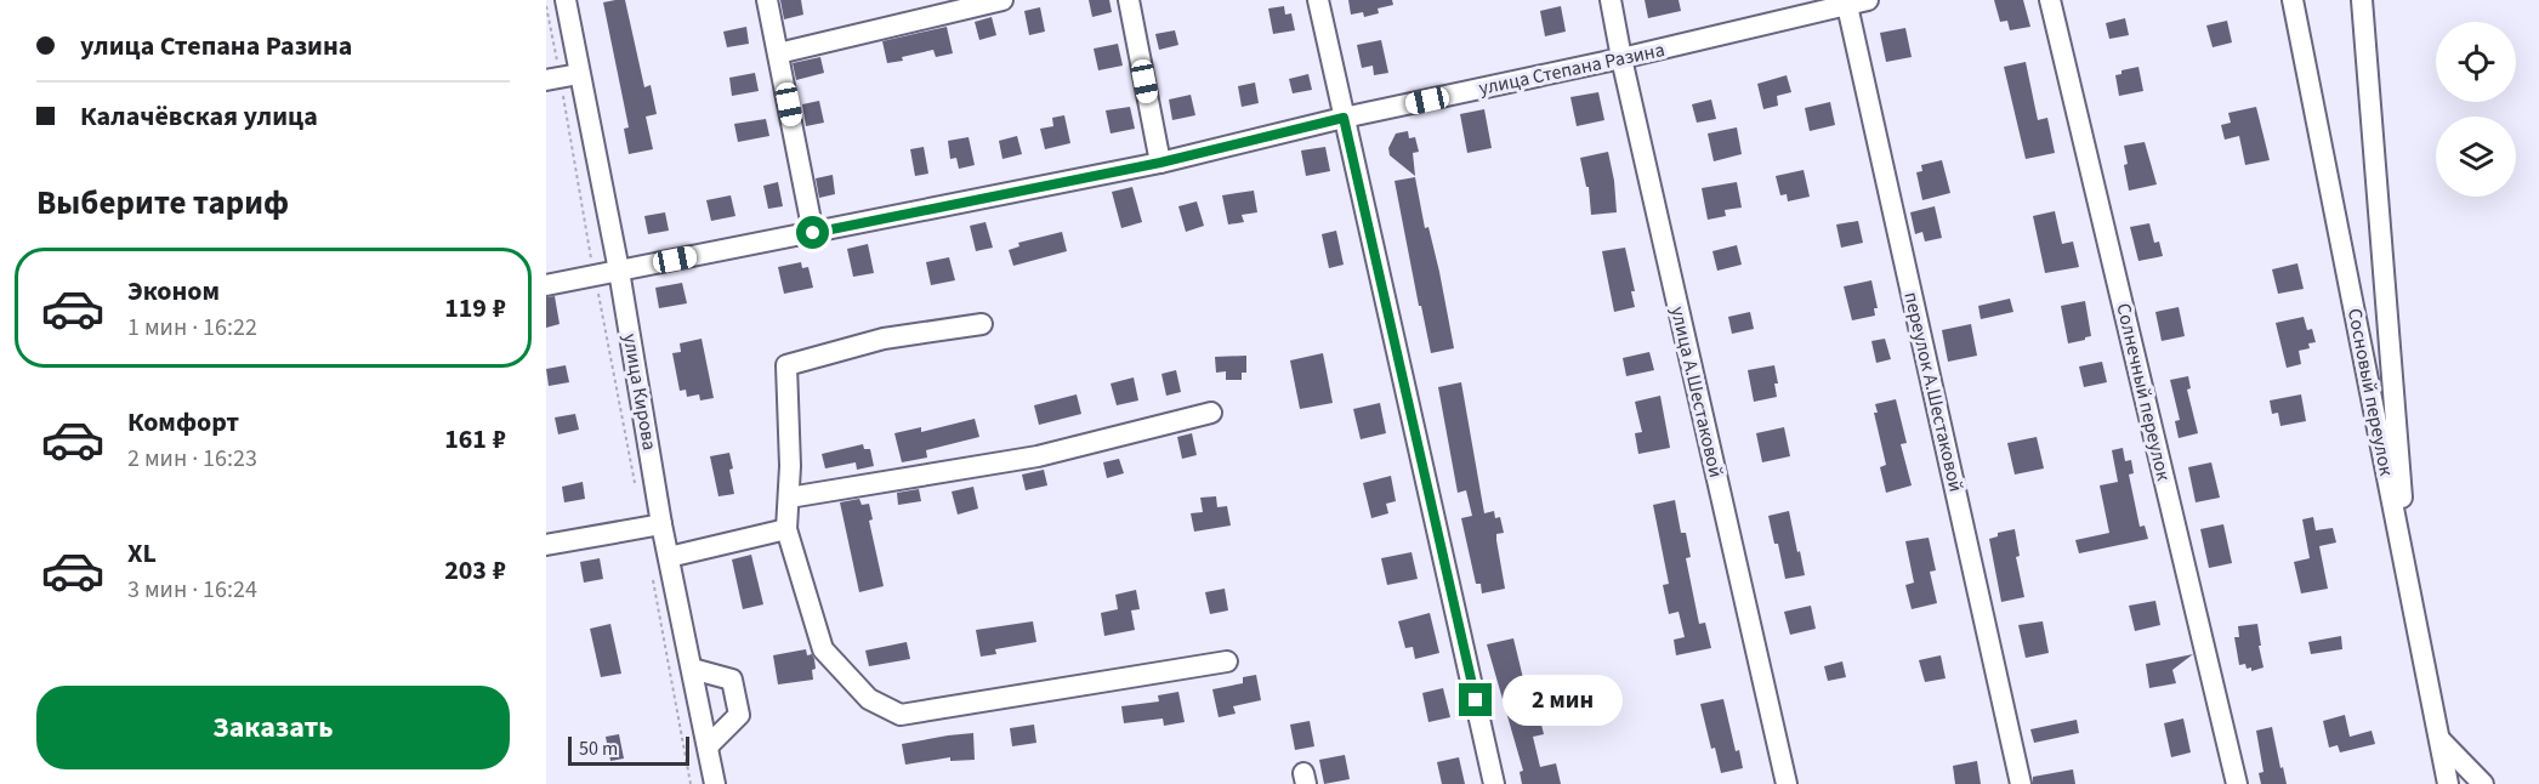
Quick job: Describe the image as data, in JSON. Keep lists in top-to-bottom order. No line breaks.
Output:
{"streets":{"street":["улица Степана Разина","улица Кирова","улица А.Шестаковой","переулок А.Шестаковой","Солнечный переулок","Сосновый переулок"]},"crossings":[["улица Степана Разина","улица Кирова"],["улица Степана Разина","улица А.Шестаковой"],["улица Степана Разина","переулок А.Шестаковой"]],"scale_bar":"50 m","page":{"banner":["улица Степана Разина","Калачёвская улица"],"heading":"Выберите тариф","list":[{"name":"Эконом","note":"1 мин · 16:22","value":"119 ₽"},{"name":"Комфорт","note":"2 мин · 16:23","value":"161 ₽"},{"name":"XL","note":"3 мин · 16:24","value":"203 ₽"}],"buttons":"Заказать","bubble":"2 мин","scale":"50 m"}}
